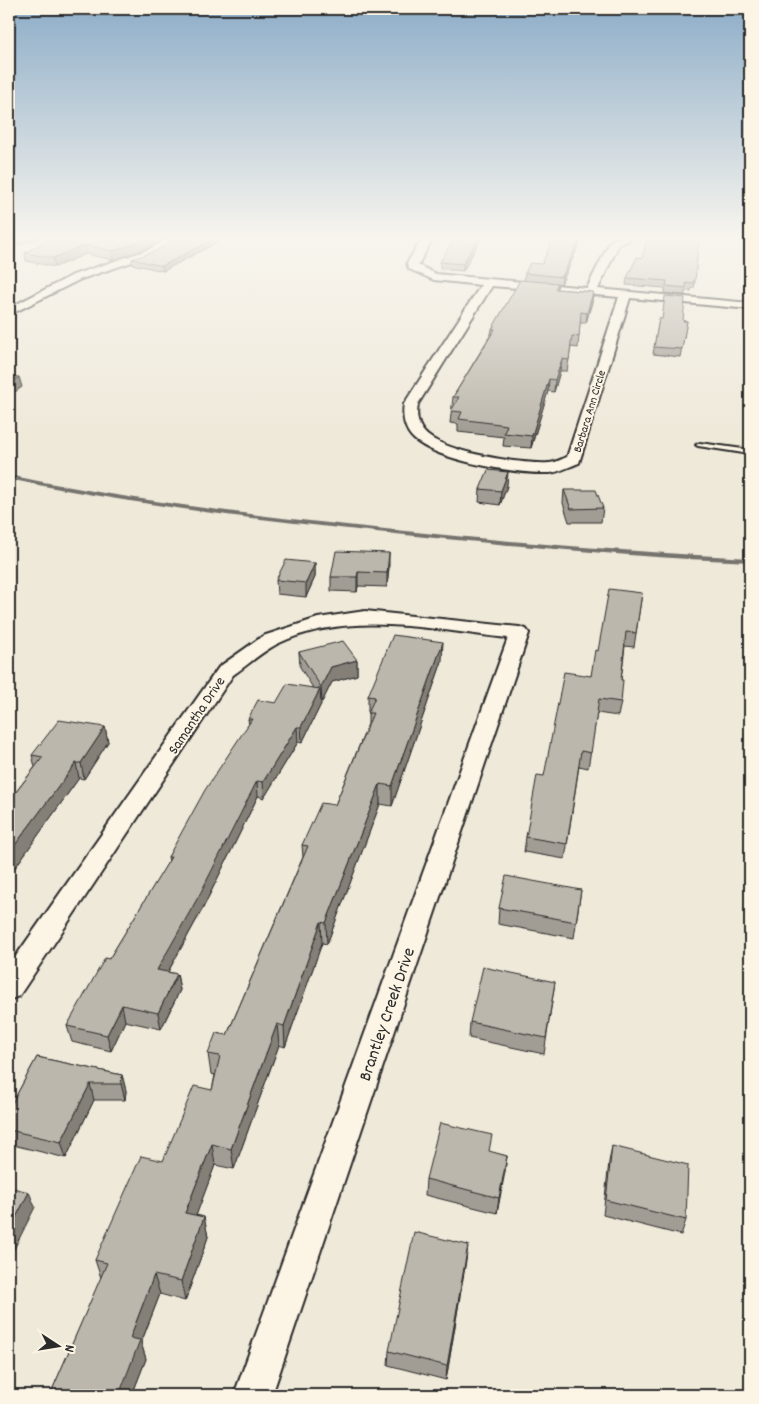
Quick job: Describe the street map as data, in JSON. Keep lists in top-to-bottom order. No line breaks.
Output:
{"streets":{"street":["Barbara Ann Circle","Samantha Drive","Brantley Creek Drive"]},"crossings":[["Samantha Drive","Brantley Creek Drive"]],"north":"right"}
